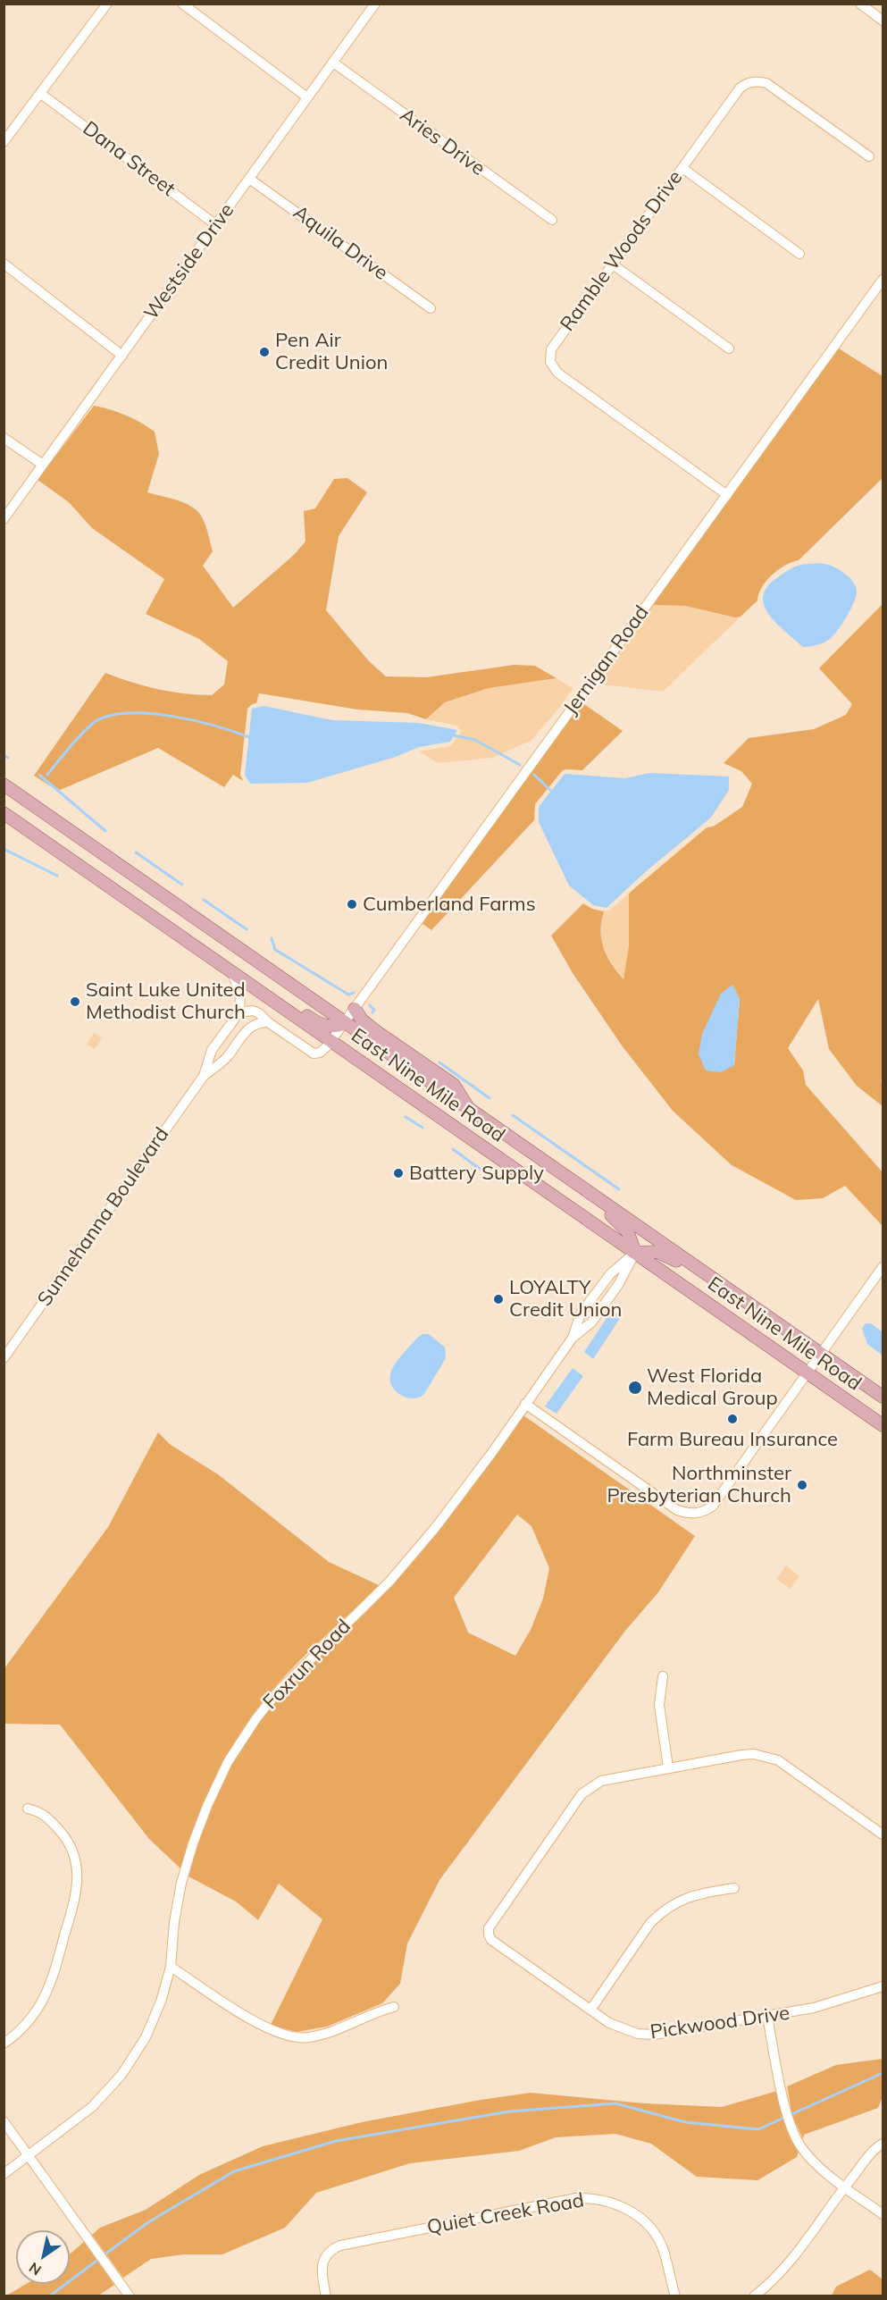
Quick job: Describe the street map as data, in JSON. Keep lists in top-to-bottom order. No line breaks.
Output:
{"streets":{"main road":["East Nine Mile Road"],"street":["Aries Drive","Dana Street","Aquila Drive","Ramble Woods Drive","Westside Drive","Jernigan Road","Sunnehanna Boulevard","Foxrun Road","Pickwood Drive","Quiet Creek Road"]},"crossings":[["Aries Drive","Westside Drive"],["Dana Street","Westside Drive"],["Aquila Drive","Westside Drive"],["Ramble Woods Drive","Jernigan Road"],["Jernigan Road","East Nine Mile Road"],["East Nine Mile Road","Foxrun Road"]],"places":["Pen Air Credit Union","Cumberland Farms","Saint Luke United Methodist Church","Battery Supply","LOYALTY Credit Union","West Florida Medical Group","Farm Bureau Insurance","Northminster Presbyterian Church"],"north":"bottom left"}
